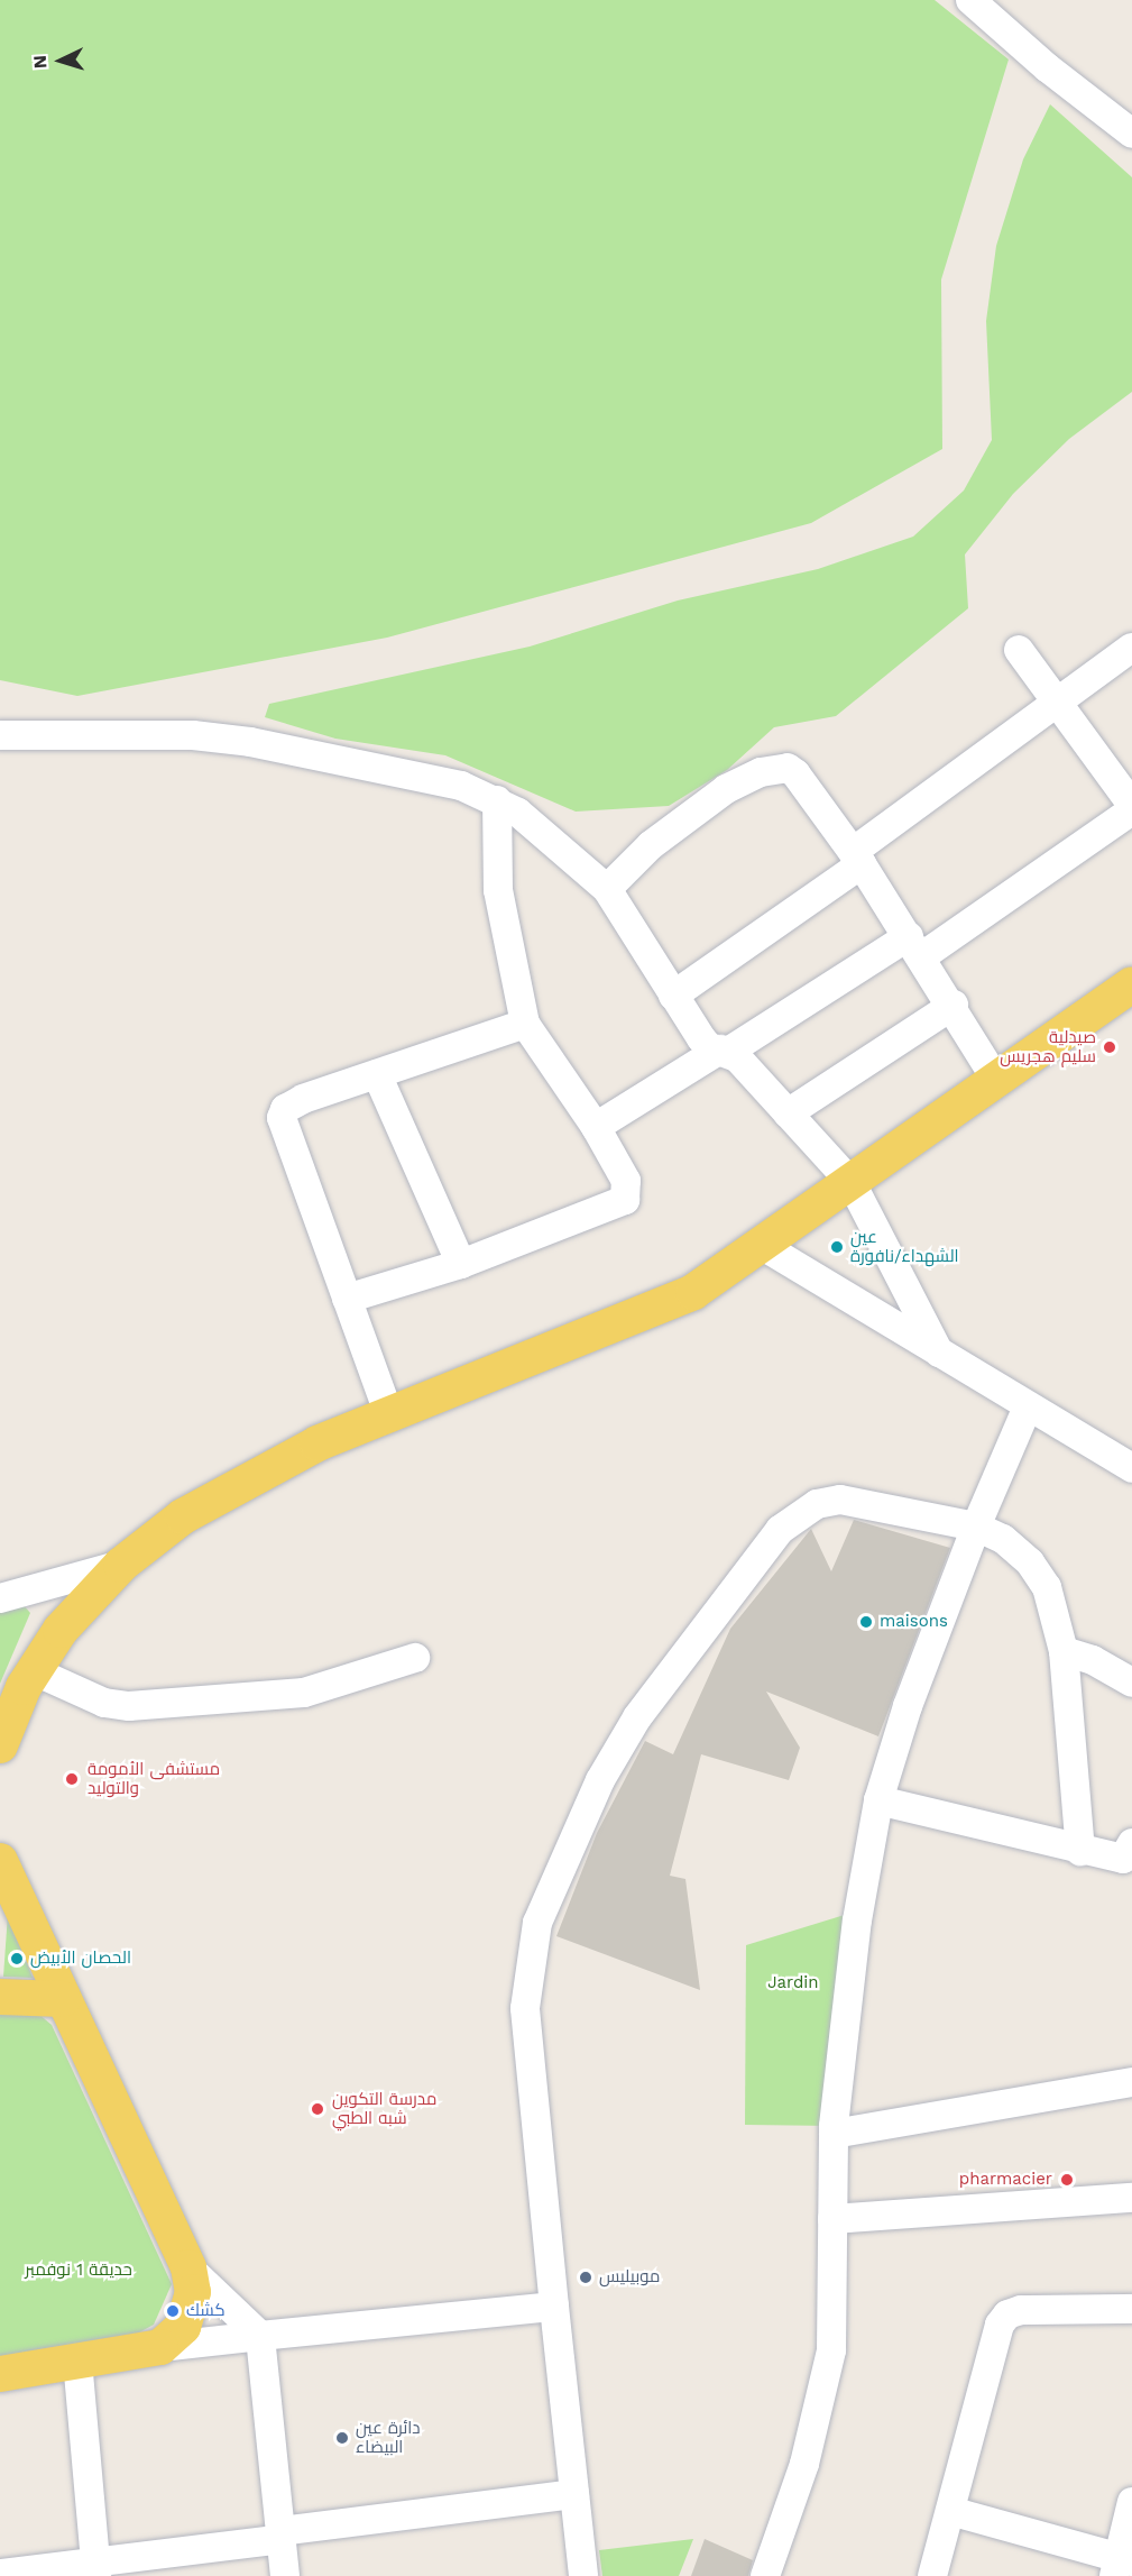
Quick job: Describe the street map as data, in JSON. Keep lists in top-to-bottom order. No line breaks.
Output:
{"parks":["Jardin","حديقة 1 نوفمبر"],"places":["صيدلية سليم هجريس","عين الشهداء/نافورة","maisons","مستشفى الأمومة والتوليد","الحصان الأبيض","مدرسة التكوين شبه الطبي","pharmacier","موبيليس","كشك","دائرة عين البيضاء"],"north":"left"}
